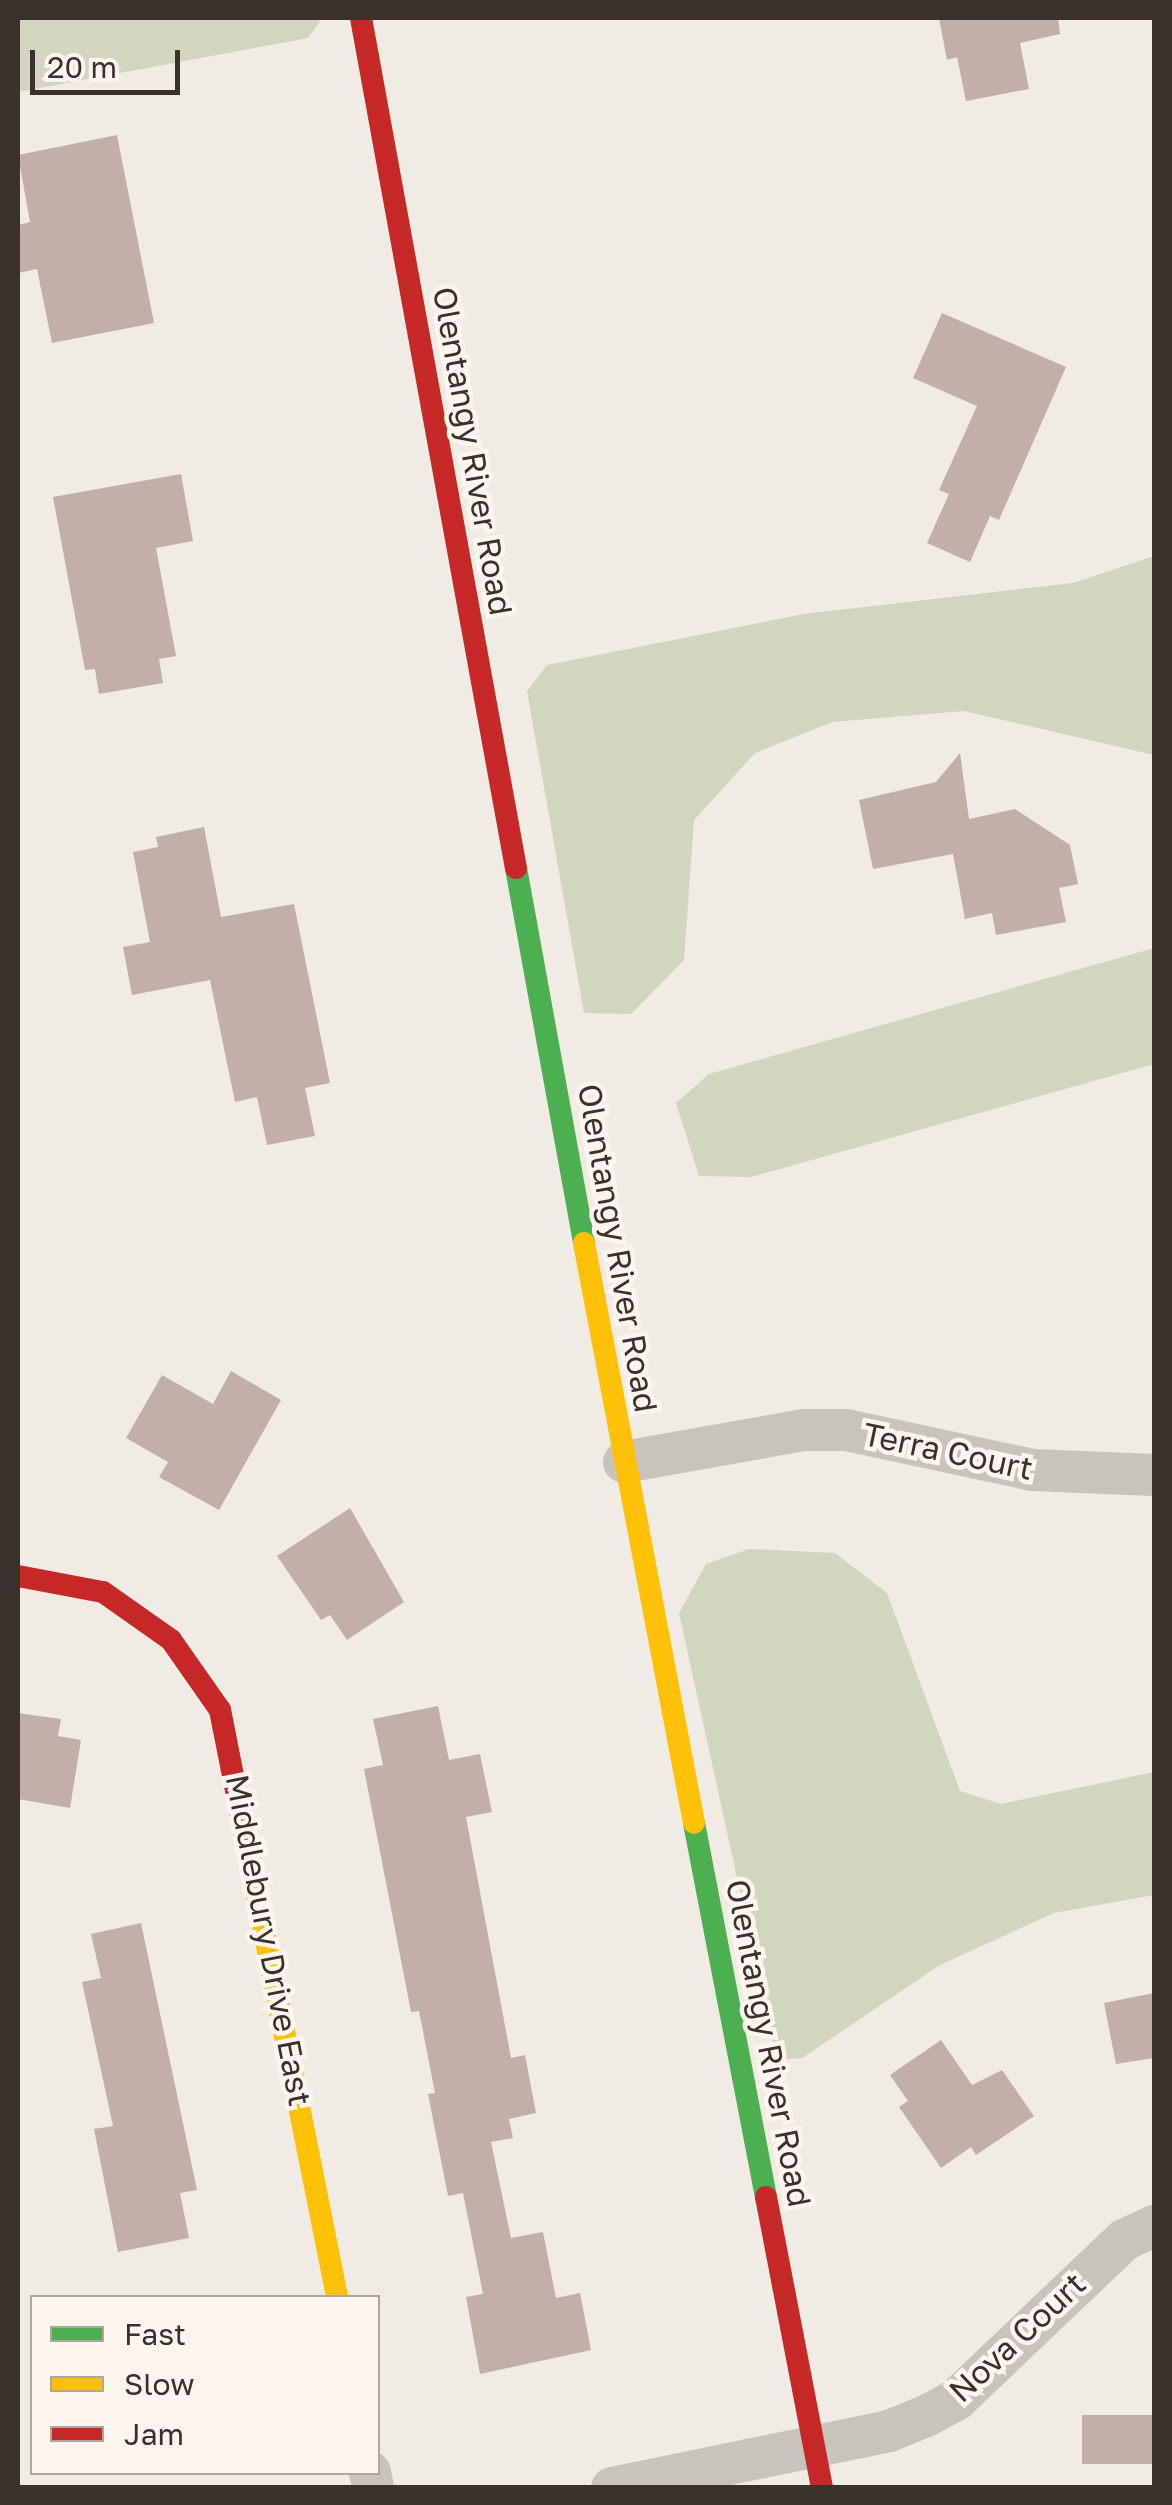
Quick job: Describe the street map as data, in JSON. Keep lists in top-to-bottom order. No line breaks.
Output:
{"streets":{"main road":["Olentangy River Road","Middlebury Drive East"],"street":["Terra Court","Nova Court"]},"crossings":[["Olentangy River Road","Terra Court"],["Olentangy River Road","Nova Court"]],"legend":["Fast","Slow","Jam"],"scale_bar":"20 m"}
